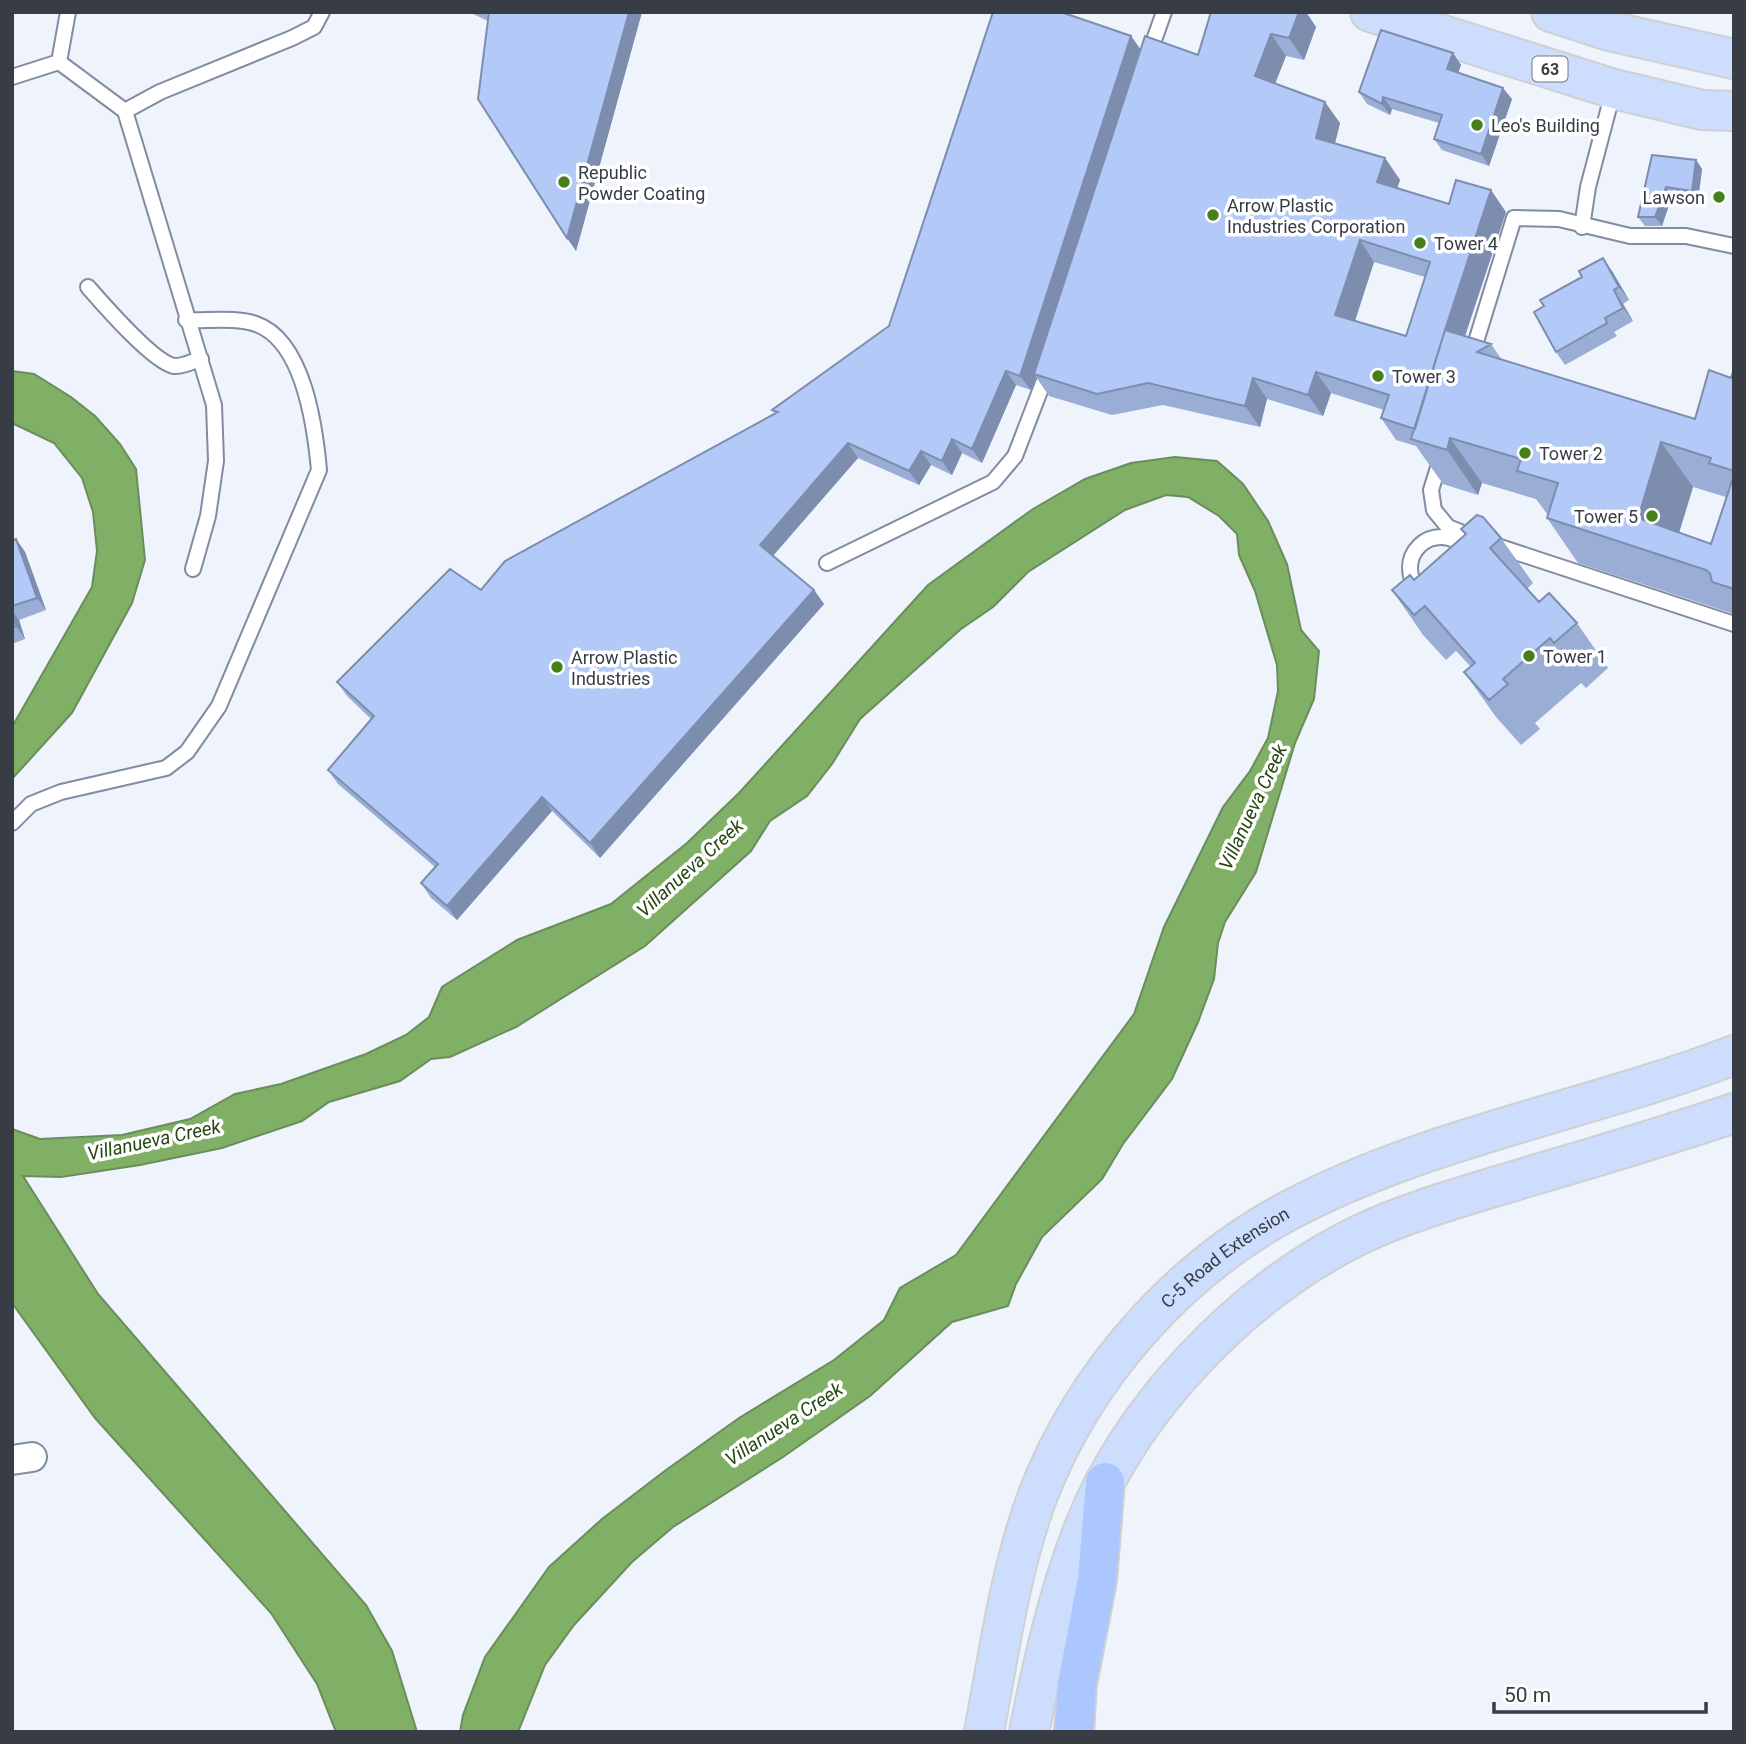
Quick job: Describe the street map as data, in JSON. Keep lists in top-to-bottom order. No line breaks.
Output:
{"streets":{"main road":["63","C-5 Road Extension"]},"water":["Villanueva Creek"],"places":["Leo's Building","Republic Powder Coating","Lawson","Arrow Plastic Industries Corporation","Tower 4","Tower 3","Tower 2","Tower 5","Tower 1","Arrow Plastic Industries"],"scale_bar":"50 m"}
